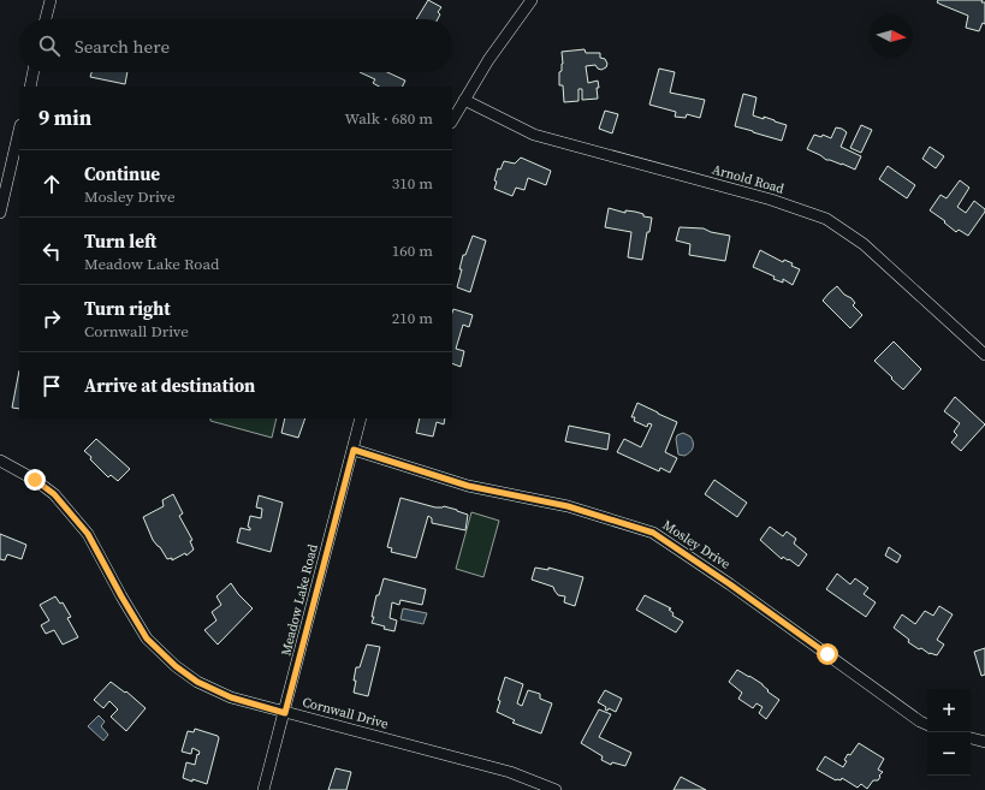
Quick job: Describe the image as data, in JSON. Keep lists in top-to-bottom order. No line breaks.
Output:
{"streets":{"street":["Arnold Road","Mosley Drive","Meadow Lake Road","Cornwall Drive"]},"crossings":[["Mosley Drive","Meadow Lake Road"],["Meadow Lake Road","Cornwall Drive"]],"north":"right","page":{"search":"Search here","heading":["9 min","Walk · 680 m"],"list":[["Continue","Mosley Drive","310 m"],["Turn left","Meadow Lake Road","160 m"],["Turn right","Cornwall Drive","210 m"],"Arrive at destination"],"map_buttons":["+","−"]}}
